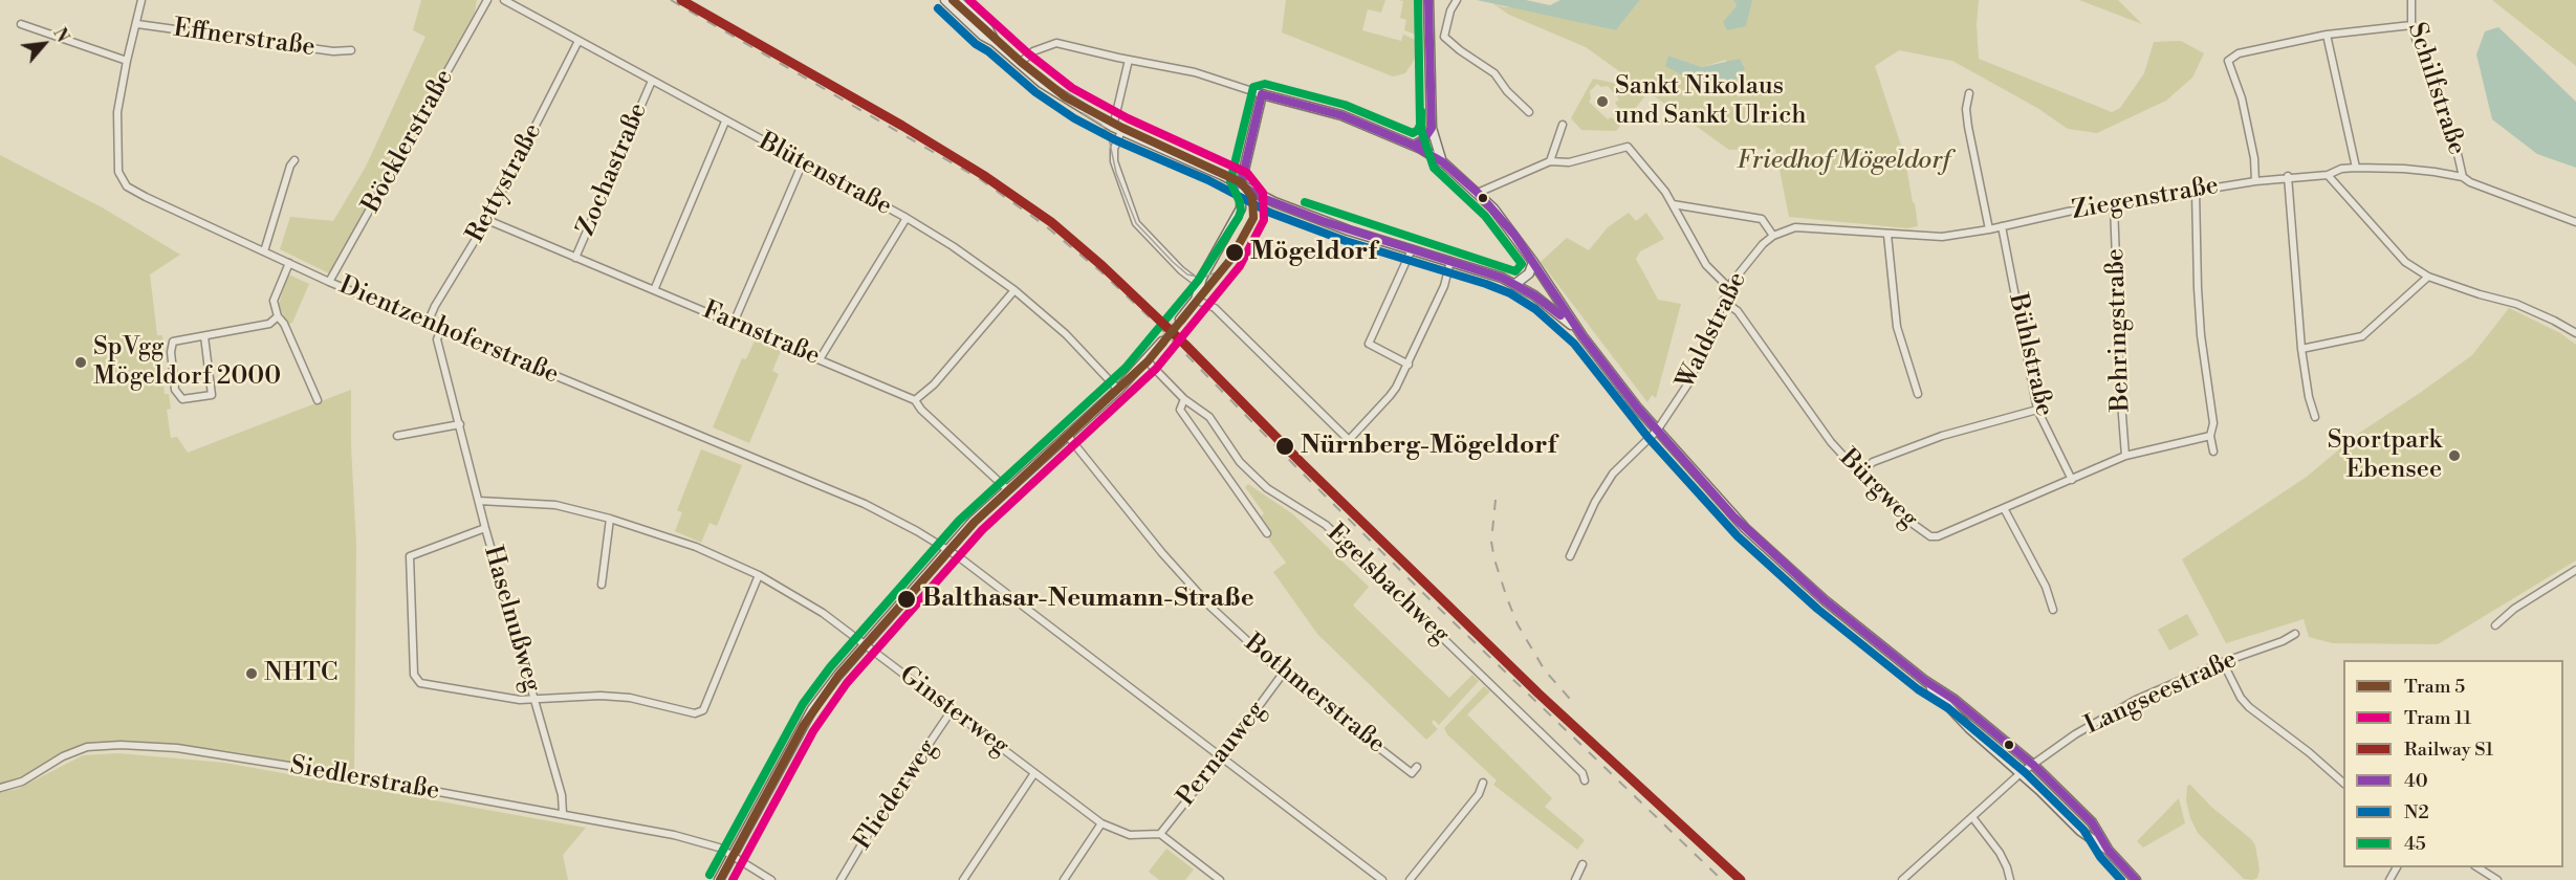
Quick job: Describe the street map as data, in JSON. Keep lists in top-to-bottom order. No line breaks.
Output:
{"streets":{"street":["Effnerstraße","Schilfstraße","Böcklerstraße","Zochastraße","Blütenstraße","Rettystraße","Ziegenstraße","Behringstraße","Dientzenhoferstraße","Waldstraße","Farnstraße","Bühlstraße","Bürgweg","Egelsbachweg","Haselnußweg","Langseestraße","Bothmerstraße","Ginsterweg","Pernauweg","Siedlerstraße","Fliederweg"]},"crossings":[["Effnerstraße","Dientzenhoferstraße"],["Schilfstraße","Ziegenstraße"],["Böcklerstraße","Dientzenhoferstraße"],["Zochastraße","Blütenstraße"],["Zochastraße","Farnstraße"],["Blütenstraße","Rettystraße"],["Rettystraße","Dientzenhoferstraße"],["Rettystraße","Farnstraße"],["Ziegenstraße","Behringstraße"],["Ziegenstraße","Waldstraße"],["Ziegenstraße","Bühlstraße"],["Behringstraße","Bürgweg"],["Dientzenhoferstraße","Haselnußweg"],["Waldstraße","Bürgweg"],["Bühlstraße","Bürgweg"],["Haselnußweg","Ginsterweg"],["Haselnußweg","Siedlerstraße"],["Bothmerstraße","Pernauweg"],["Ginsterweg","Pernauweg"],["Ginsterweg","Fliederweg"]],"parks":["Friedhof Mögeldorf"],"places":["Sankt Nikolaus und Sankt Ulrich","Mögeldorf","SpVgg Mögeldorf 2000","Nürnberg-Mögeldorf","Sportpark Ebensee","Balthasar-Neumann-Straße","NHTC"],"lines":["tram line 5","tram line 11","rail line S1","transit line 40","transit line 45","transit line N2"],"legend":["Tram 5","Tram 11","Railway S1","40","N2","45"],"north":"top right"}
